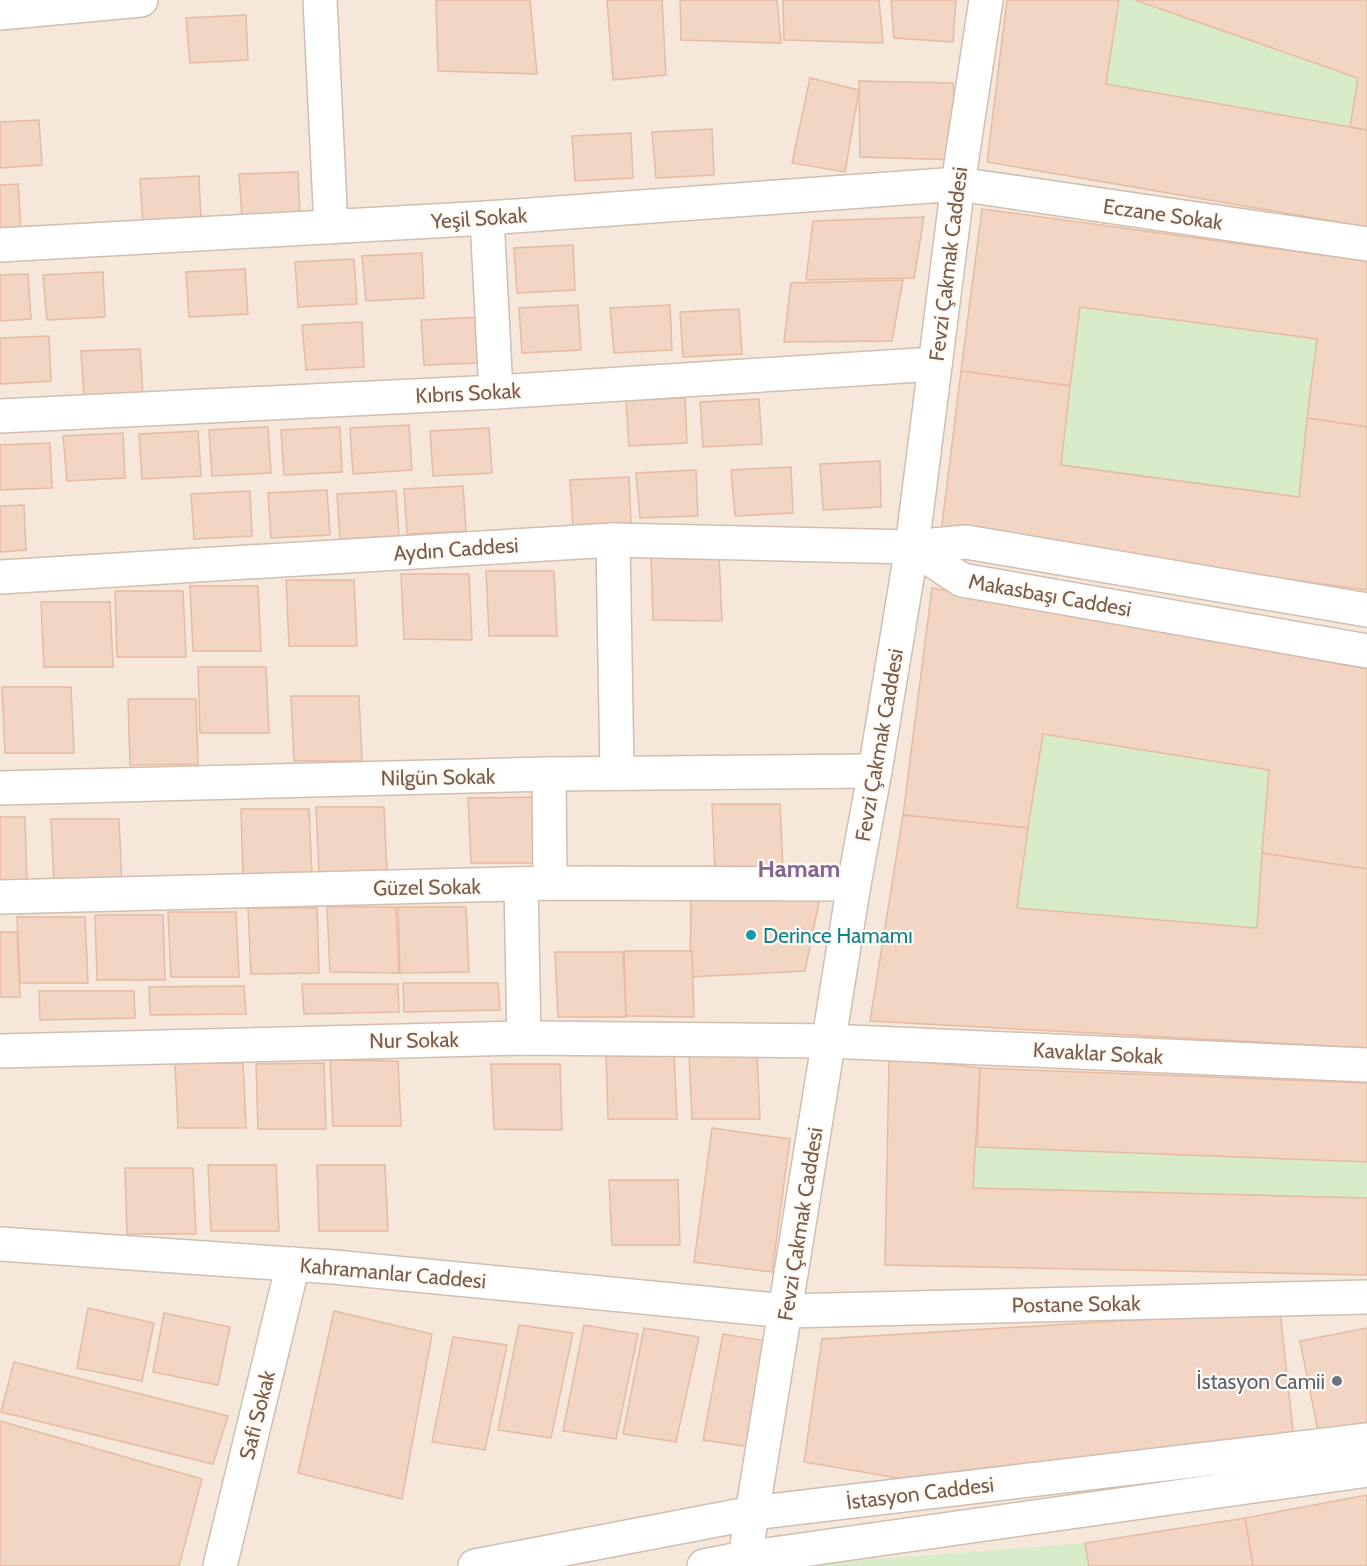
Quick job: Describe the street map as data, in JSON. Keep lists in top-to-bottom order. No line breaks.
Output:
{"streets":{"street":["Eczane Sokak","Yeşil Sokak","Fevzi Çakmak Caddesi","Kıbrıs Sokak","Aydın Caddesi","Makasbaşı Caddesi","Nilgün Sokak","Güzel Sokak","Nur Sokak","Kavaklar Sokak","Kahramanlar Caddesi","Postane Sokak","Safi Sokak","İstasyon Caddesi"]},"crossings":[["Eczane Sokak","Yeşil Sokak"],["Eczane Sokak","Fevzi Çakmak Caddesi"],["Yeşil Sokak","Fevzi Çakmak Caddesi"],["Fevzi Çakmak Caddesi","Kıbrıs Sokak"],["Fevzi Çakmak Caddesi","Aydın Caddesi"],["Fevzi Çakmak Caddesi","Makasbaşı Caddesi"],["Fevzi Çakmak Caddesi","Nilgün Sokak"],["Fevzi Çakmak Caddesi","Güzel Sokak"],["Fevzi Çakmak Caddesi","Nur Sokak"],["Fevzi Çakmak Caddesi","Kavaklar Sokak"],["Fevzi Çakmak Caddesi","Kahramanlar Caddesi"],["Fevzi Çakmak Caddesi","Postane Sokak"],["Fevzi Çakmak Caddesi","İstasyon Caddesi"],["Aydın Caddesi","Makasbaşı Caddesi"],["Nur Sokak","Kavaklar Sokak"],["Kahramanlar Caddesi","Postane Sokak"],["Kahramanlar Caddesi","Safi Sokak"]],"districts":["Hamam"],"places":["Derince Hamamı","İstasyon Camii"]}
